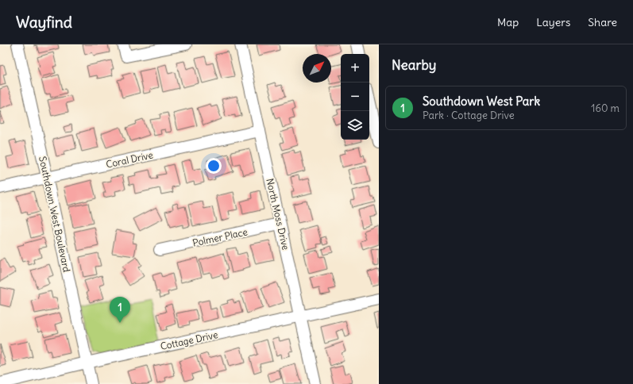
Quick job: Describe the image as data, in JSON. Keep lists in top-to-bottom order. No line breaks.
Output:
{"streets":{"street":["Coral Drive","Southdown West Boulevard","North Moss Drive","Polmer Place","Cottage Drive"]},"crossings":[["Coral Drive","Southdown West Boulevard"],["Coral Drive","North Moss Drive"],["Southdown West Boulevard","Cottage Drive"],["North Moss Drive","Polmer Place"],["North Moss Drive","Cottage Drive"]],"north":"top right","page":{"header":"Wayfind","nav":["Map","Layers","Share"],"heading":"Nearby","map_buttons":["+","−"],"list":[{"mark":"1","name":"Southdown West Park","note":"Park · Cottage Drive","value":"160 m"}],"pins":"1"}}
